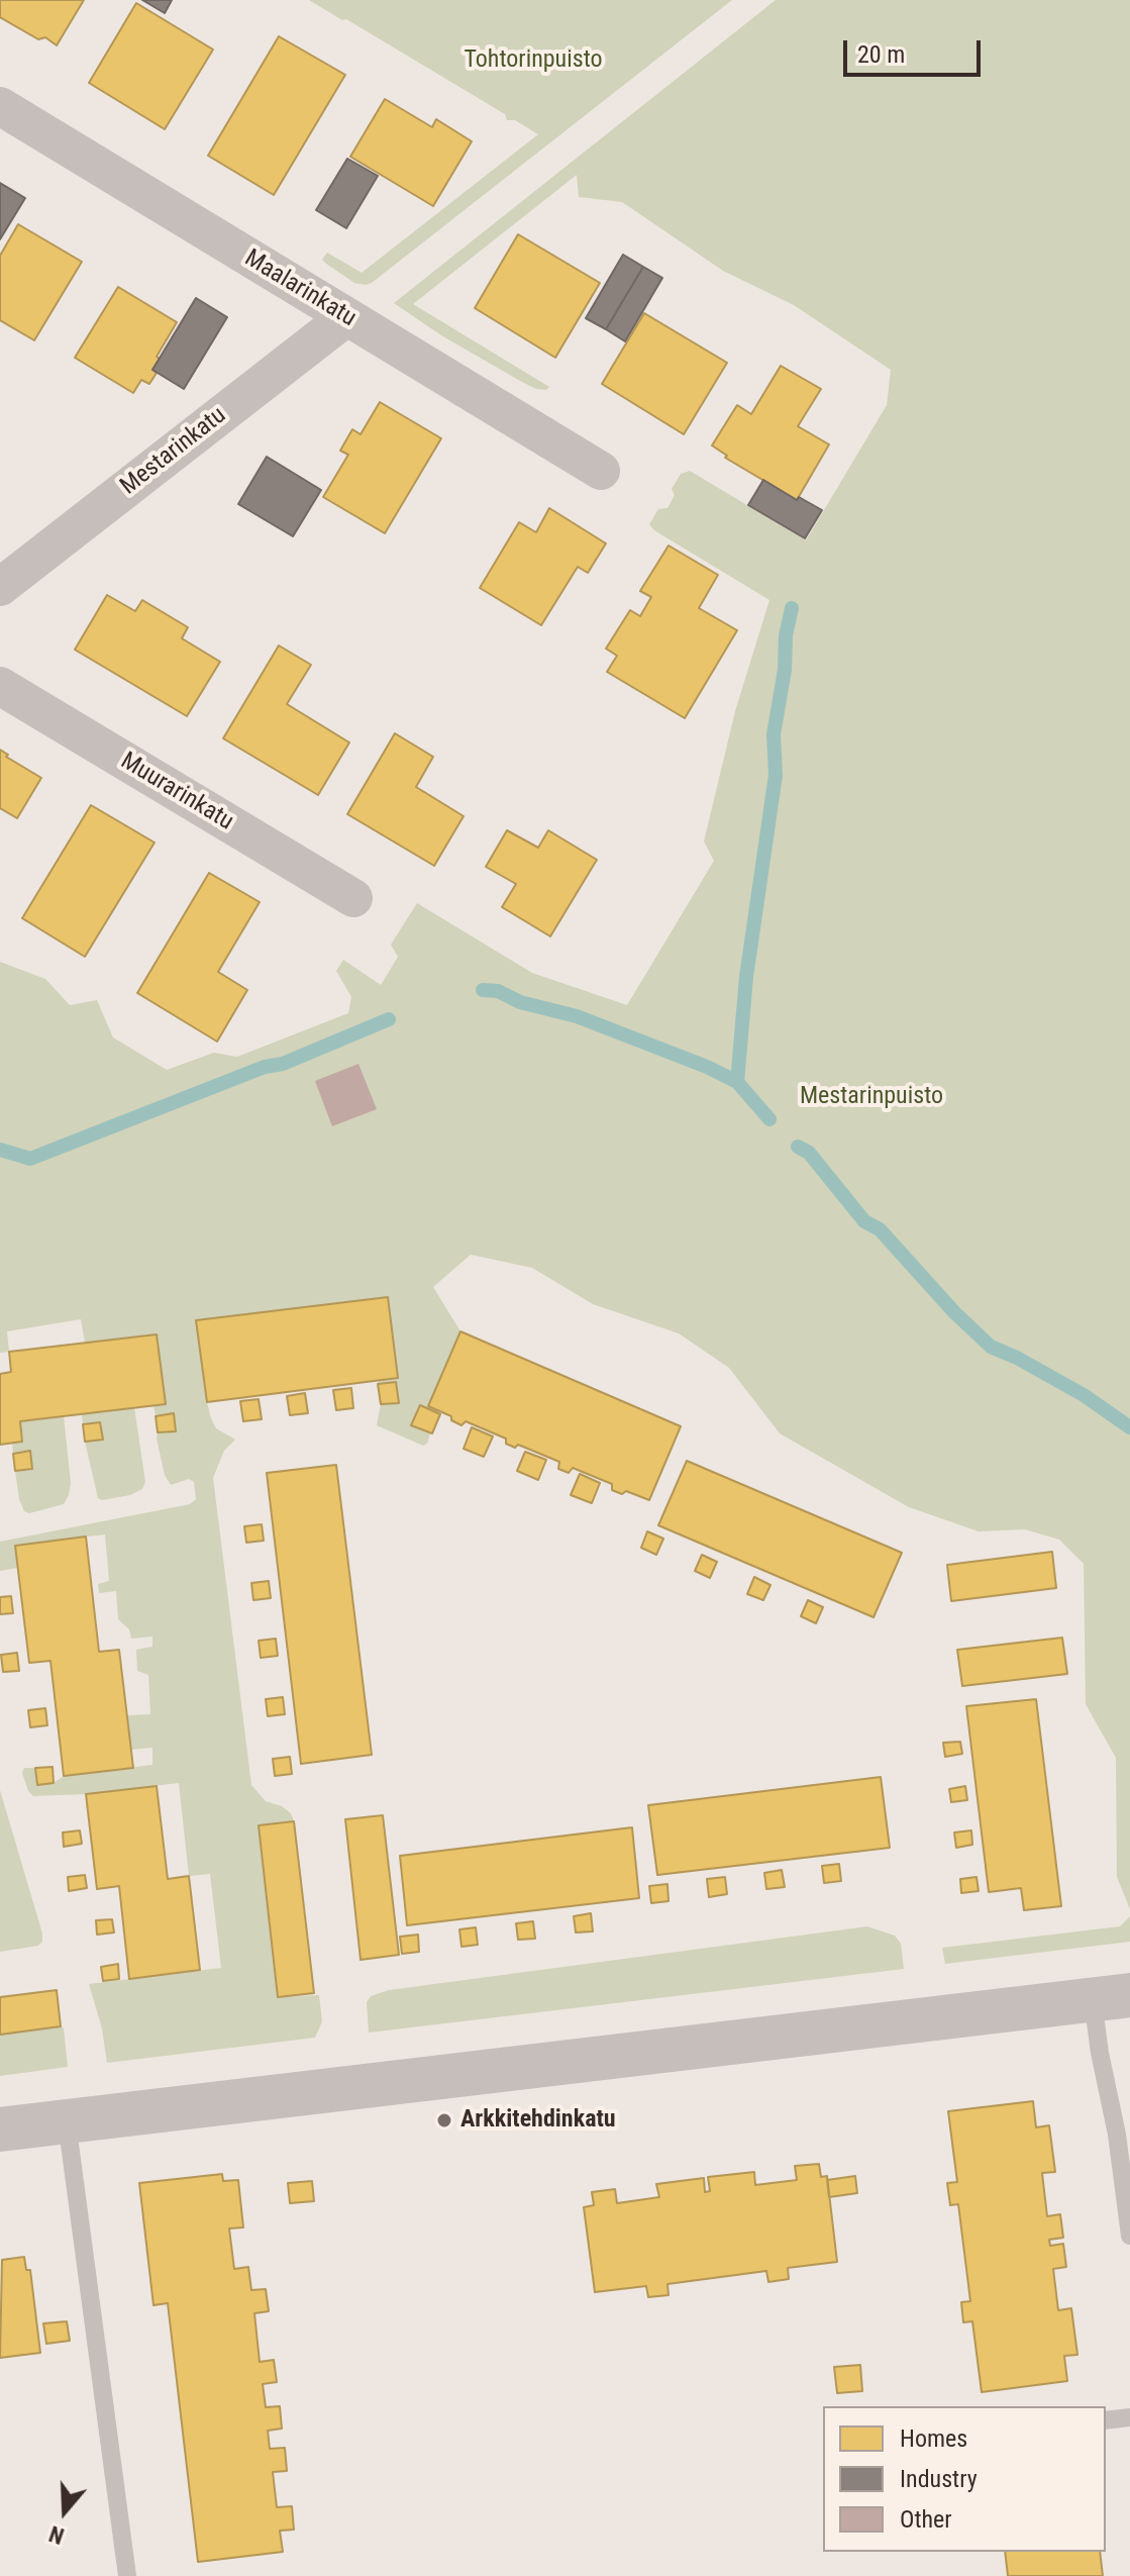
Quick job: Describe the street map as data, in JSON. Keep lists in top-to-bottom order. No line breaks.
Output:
{"streets":{"street":["Maalarinkatu","Mestarinkatu","Muurarinkatu"]},"crossings":[["Maalarinkatu","Mestarinkatu"]],"parks":["Tohtorinpuisto","Mestarinpuisto"],"places":["Arkkitehdinkatu"],"legend":["Homes","Industry","Other"],"scale_bar":"20 m","north":"bottom"}
